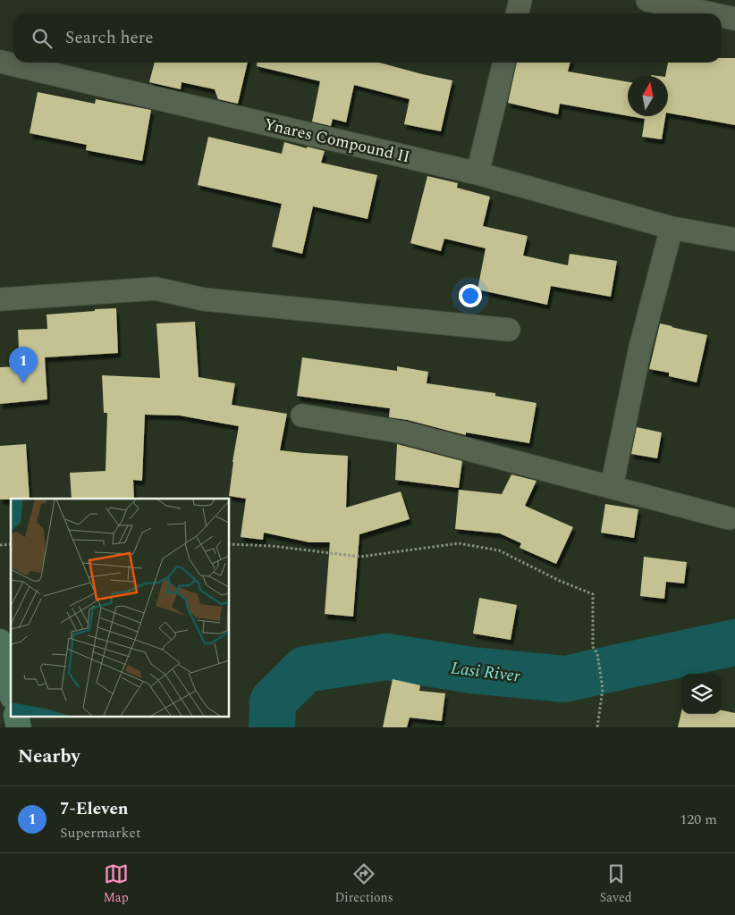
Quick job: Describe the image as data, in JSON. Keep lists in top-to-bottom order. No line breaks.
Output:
{"streets":{"street":["Ynares Compound II"]},"water":["Lasi River"],"north":"top","page":{"search":"Search here","pins":"1","heading":"Nearby","list":[{"mark":"1","name":"7-Eleven","note":"Supermarket","value":"120 m"}],"nav":["Map","Directions","Saved"]}}
